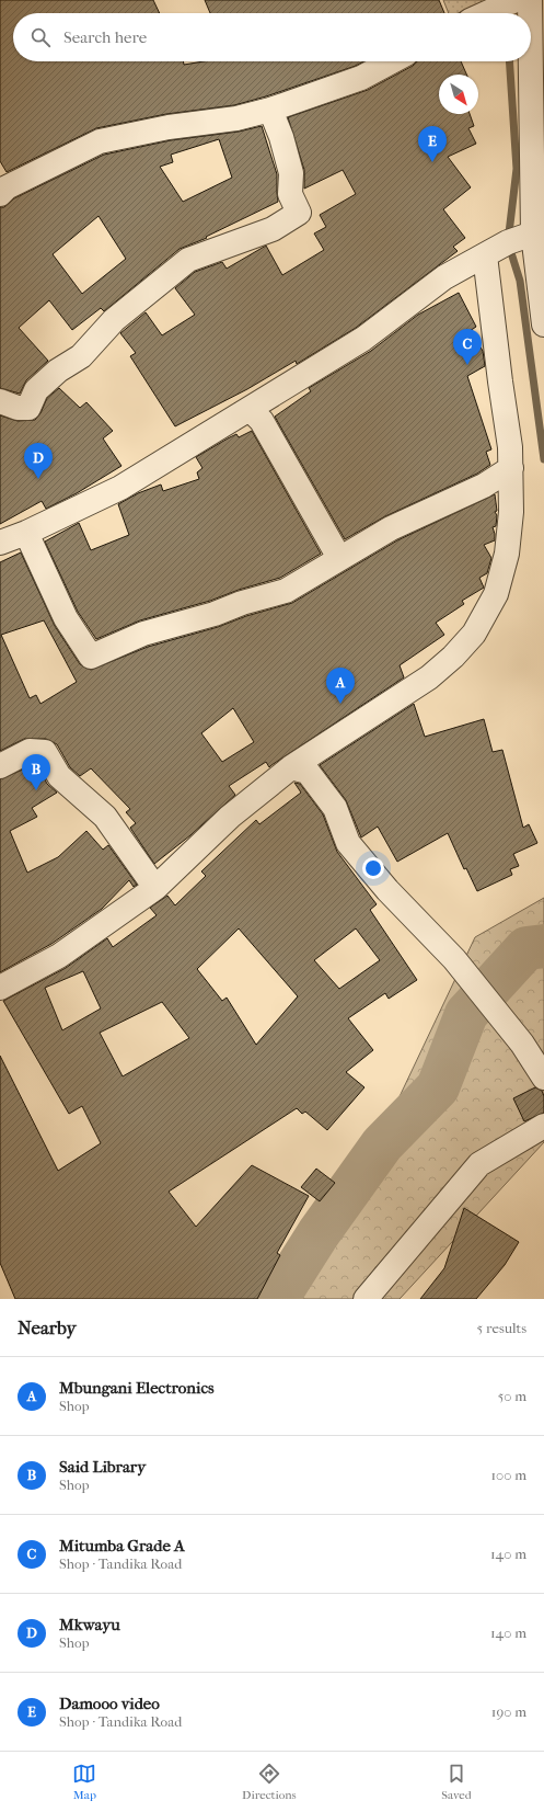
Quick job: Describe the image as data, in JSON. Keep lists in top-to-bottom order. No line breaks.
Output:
{"north":"bottom right","page":{"search":"Search here","pins":["E","C","D","A","B"],"heading":["Nearby","5 results"],"list":[{"mark":"A","name":"Mbungani Electronics","note":"Shop","value":"50 m"},{"mark":"B","name":"Said Library","note":"Shop","value":"100 m"},{"mark":"C","name":"Mitumba Grade A","note":"Shop · Tandika Road","value":"140 m"},{"mark":"D","name":"Mkwayu","note":"Shop","value":"140 m"},{"mark":"E","name":"Damooo video","note":"Shop · Tandika Road","value":"190 m"}],"nav":["Map","Directions","Saved"]}}
